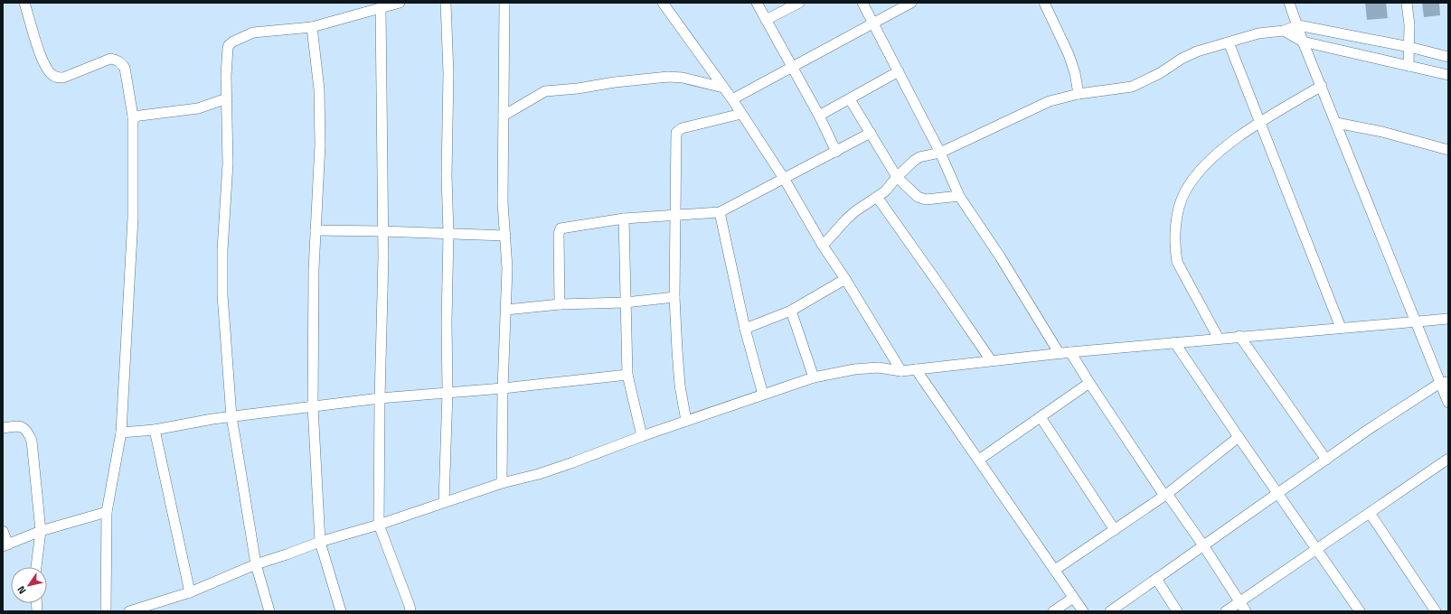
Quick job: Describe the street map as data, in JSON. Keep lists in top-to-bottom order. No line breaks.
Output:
{"north":"bottom left"}
